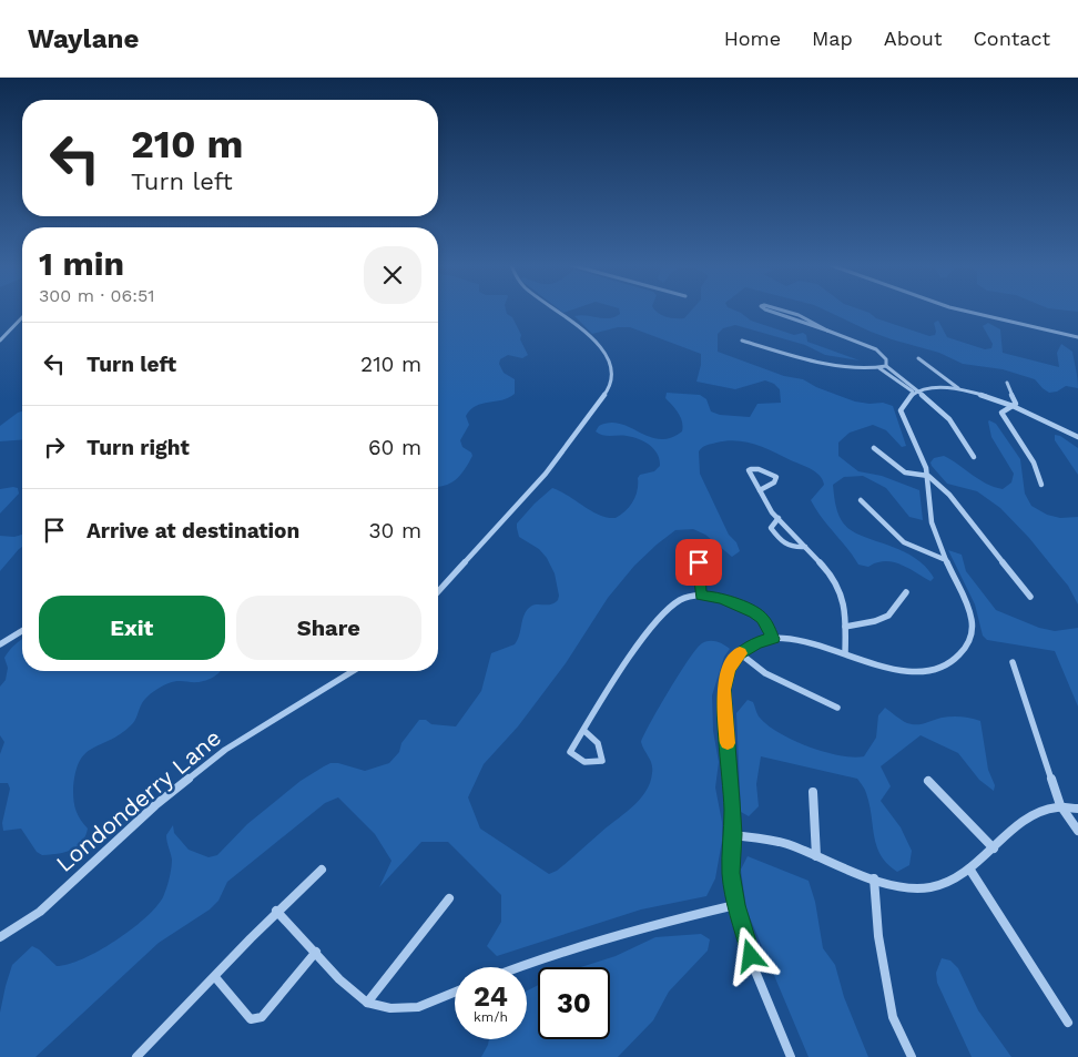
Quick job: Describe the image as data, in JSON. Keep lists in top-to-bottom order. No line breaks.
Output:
{"streets":{"street":["Londonderry Lane"]},"page":{"header":"Waylane","nav":["Home","Map","About","Contact"],"turn":["210 m","Turn left"],"heading":["1 min","300 m · 06:51"],"list":[{"name":"Turn left","value":"210 m"},{"name":"Turn right","value":"60 m"},{"name":"Arrive at destination","value":"30 m"}],"buttons":["Exit","Share"],"speed":"24 km/h","limit":"30"}}
